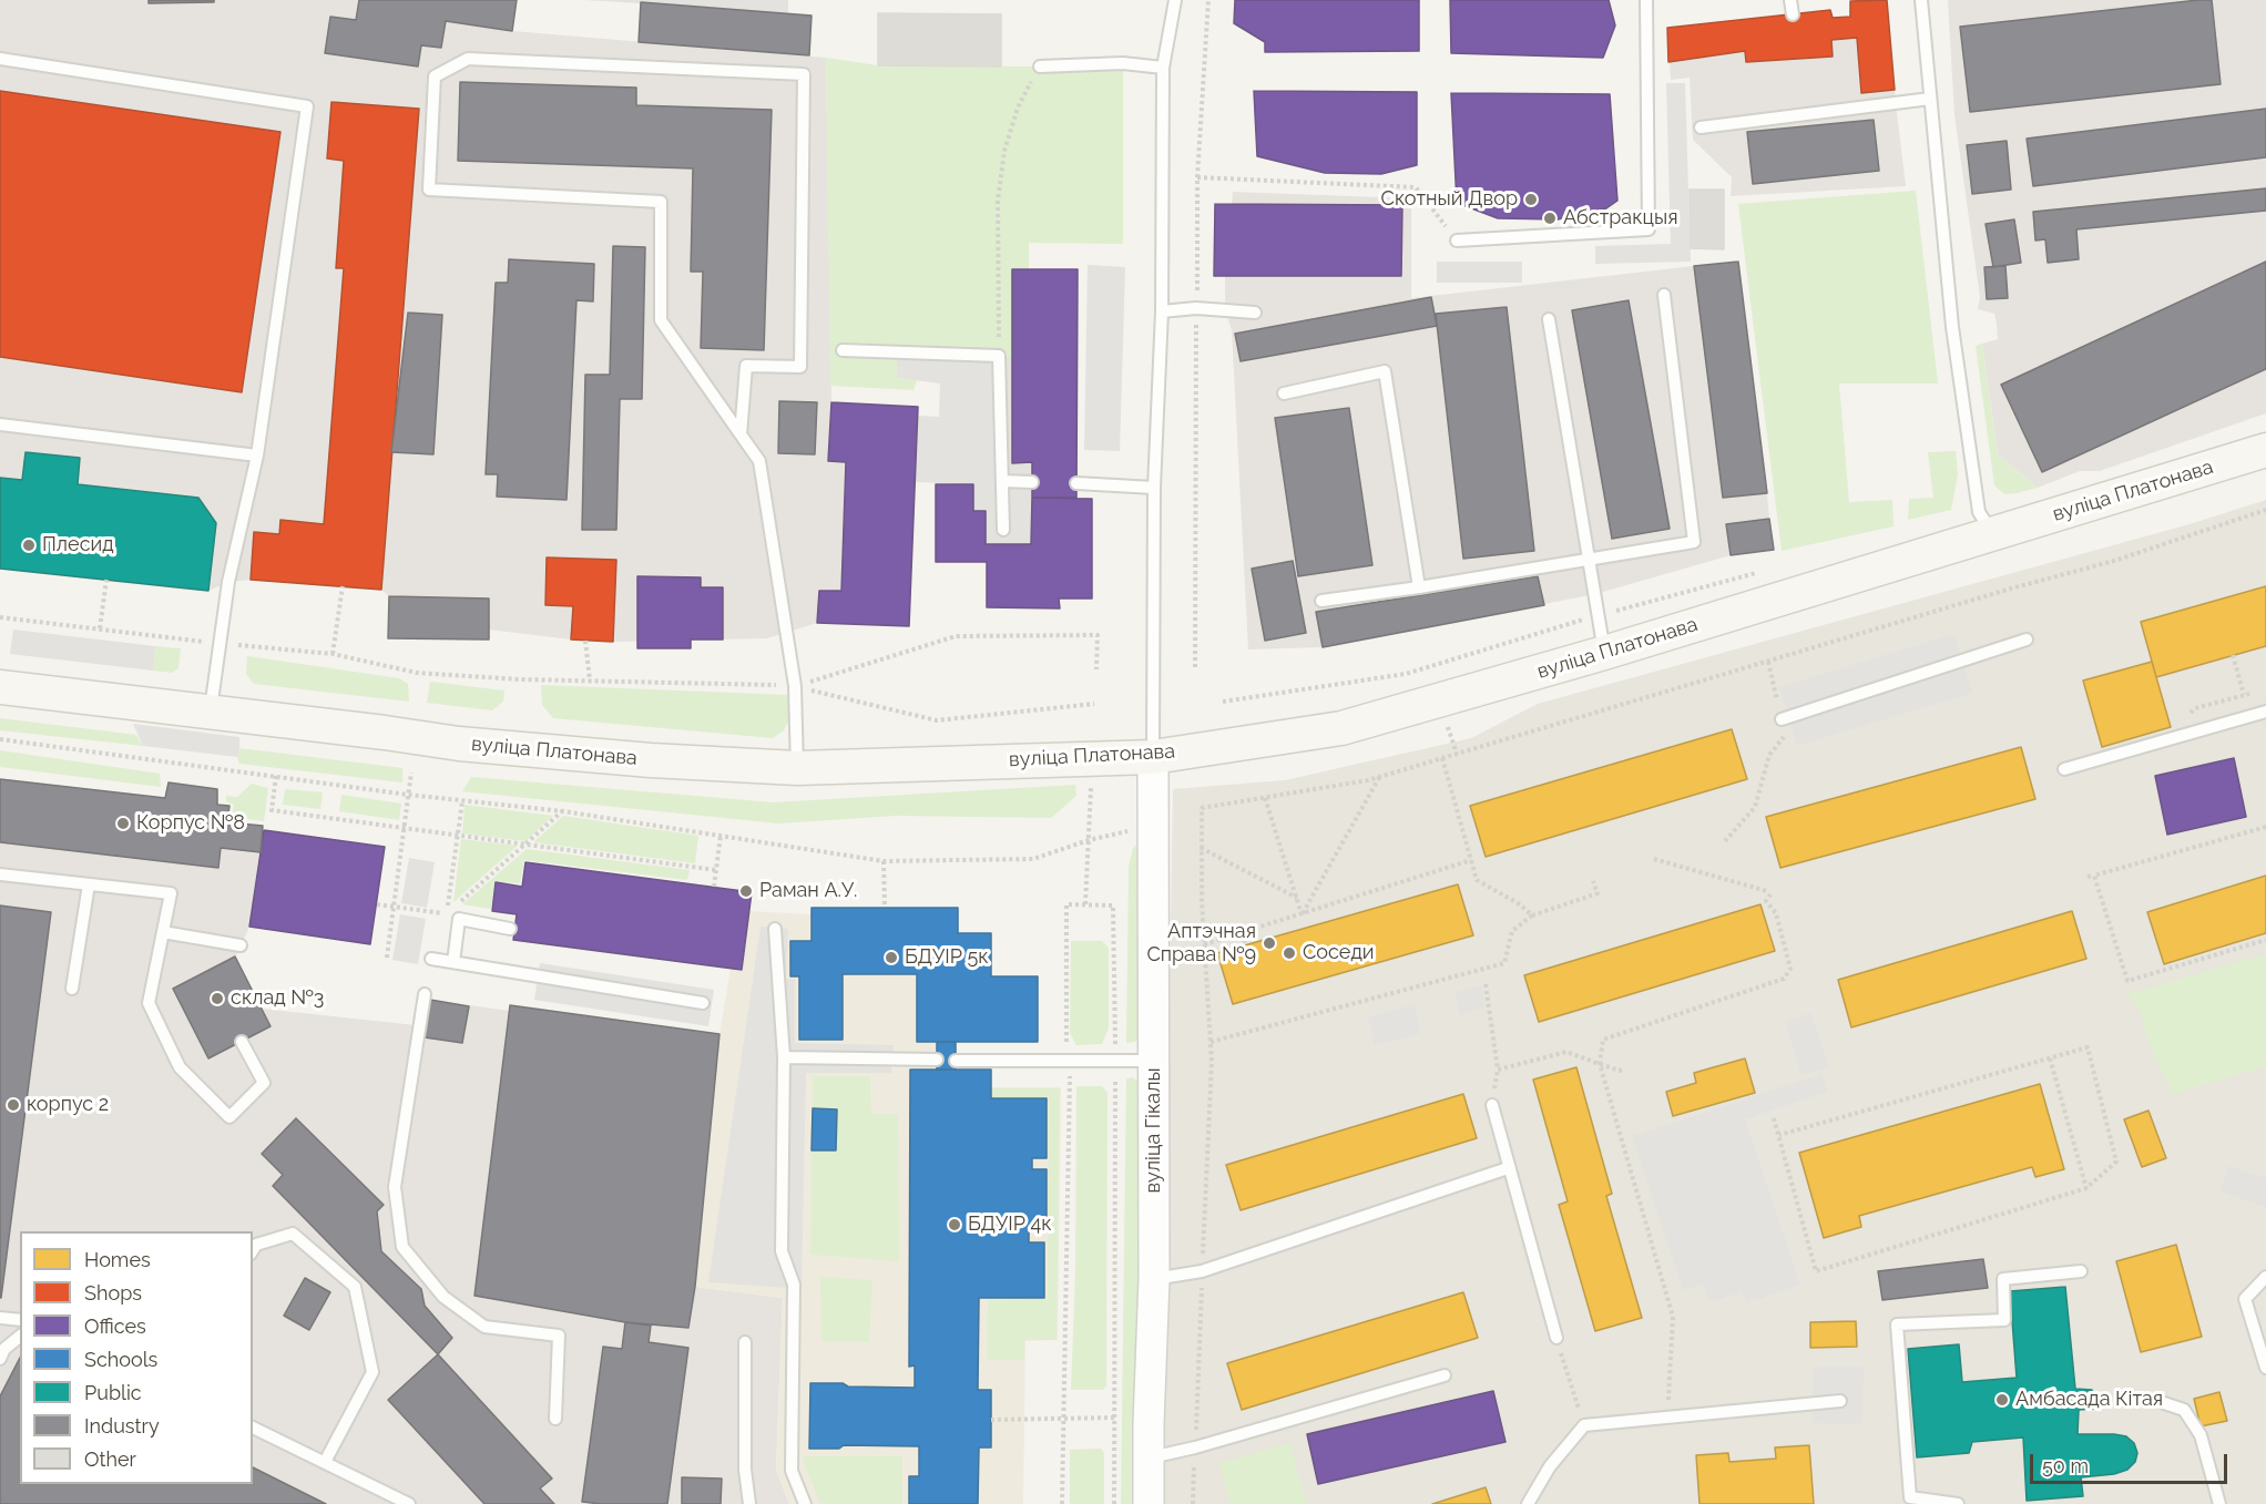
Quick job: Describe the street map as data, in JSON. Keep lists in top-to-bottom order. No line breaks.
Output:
{"streets":{"main road":["вуліца Платонава"],"street":["вуліца Гікалы"]},"crossings":[["вуліца Платонава","вуліца Гікалы"]],"places":["Скотный Двор","Абстракцыя","Плесид","Корпус №8","Раман А.У.","Аптэчная Справа №9","Соседи","БДУІР 5к","склад №3","корпус 2","БДУІР 4к","Амбасада Кітая"],"legend":["Homes","Shops","Offices","Schools","Public","Industry","Other"],"scale_bar":"50 m"}
